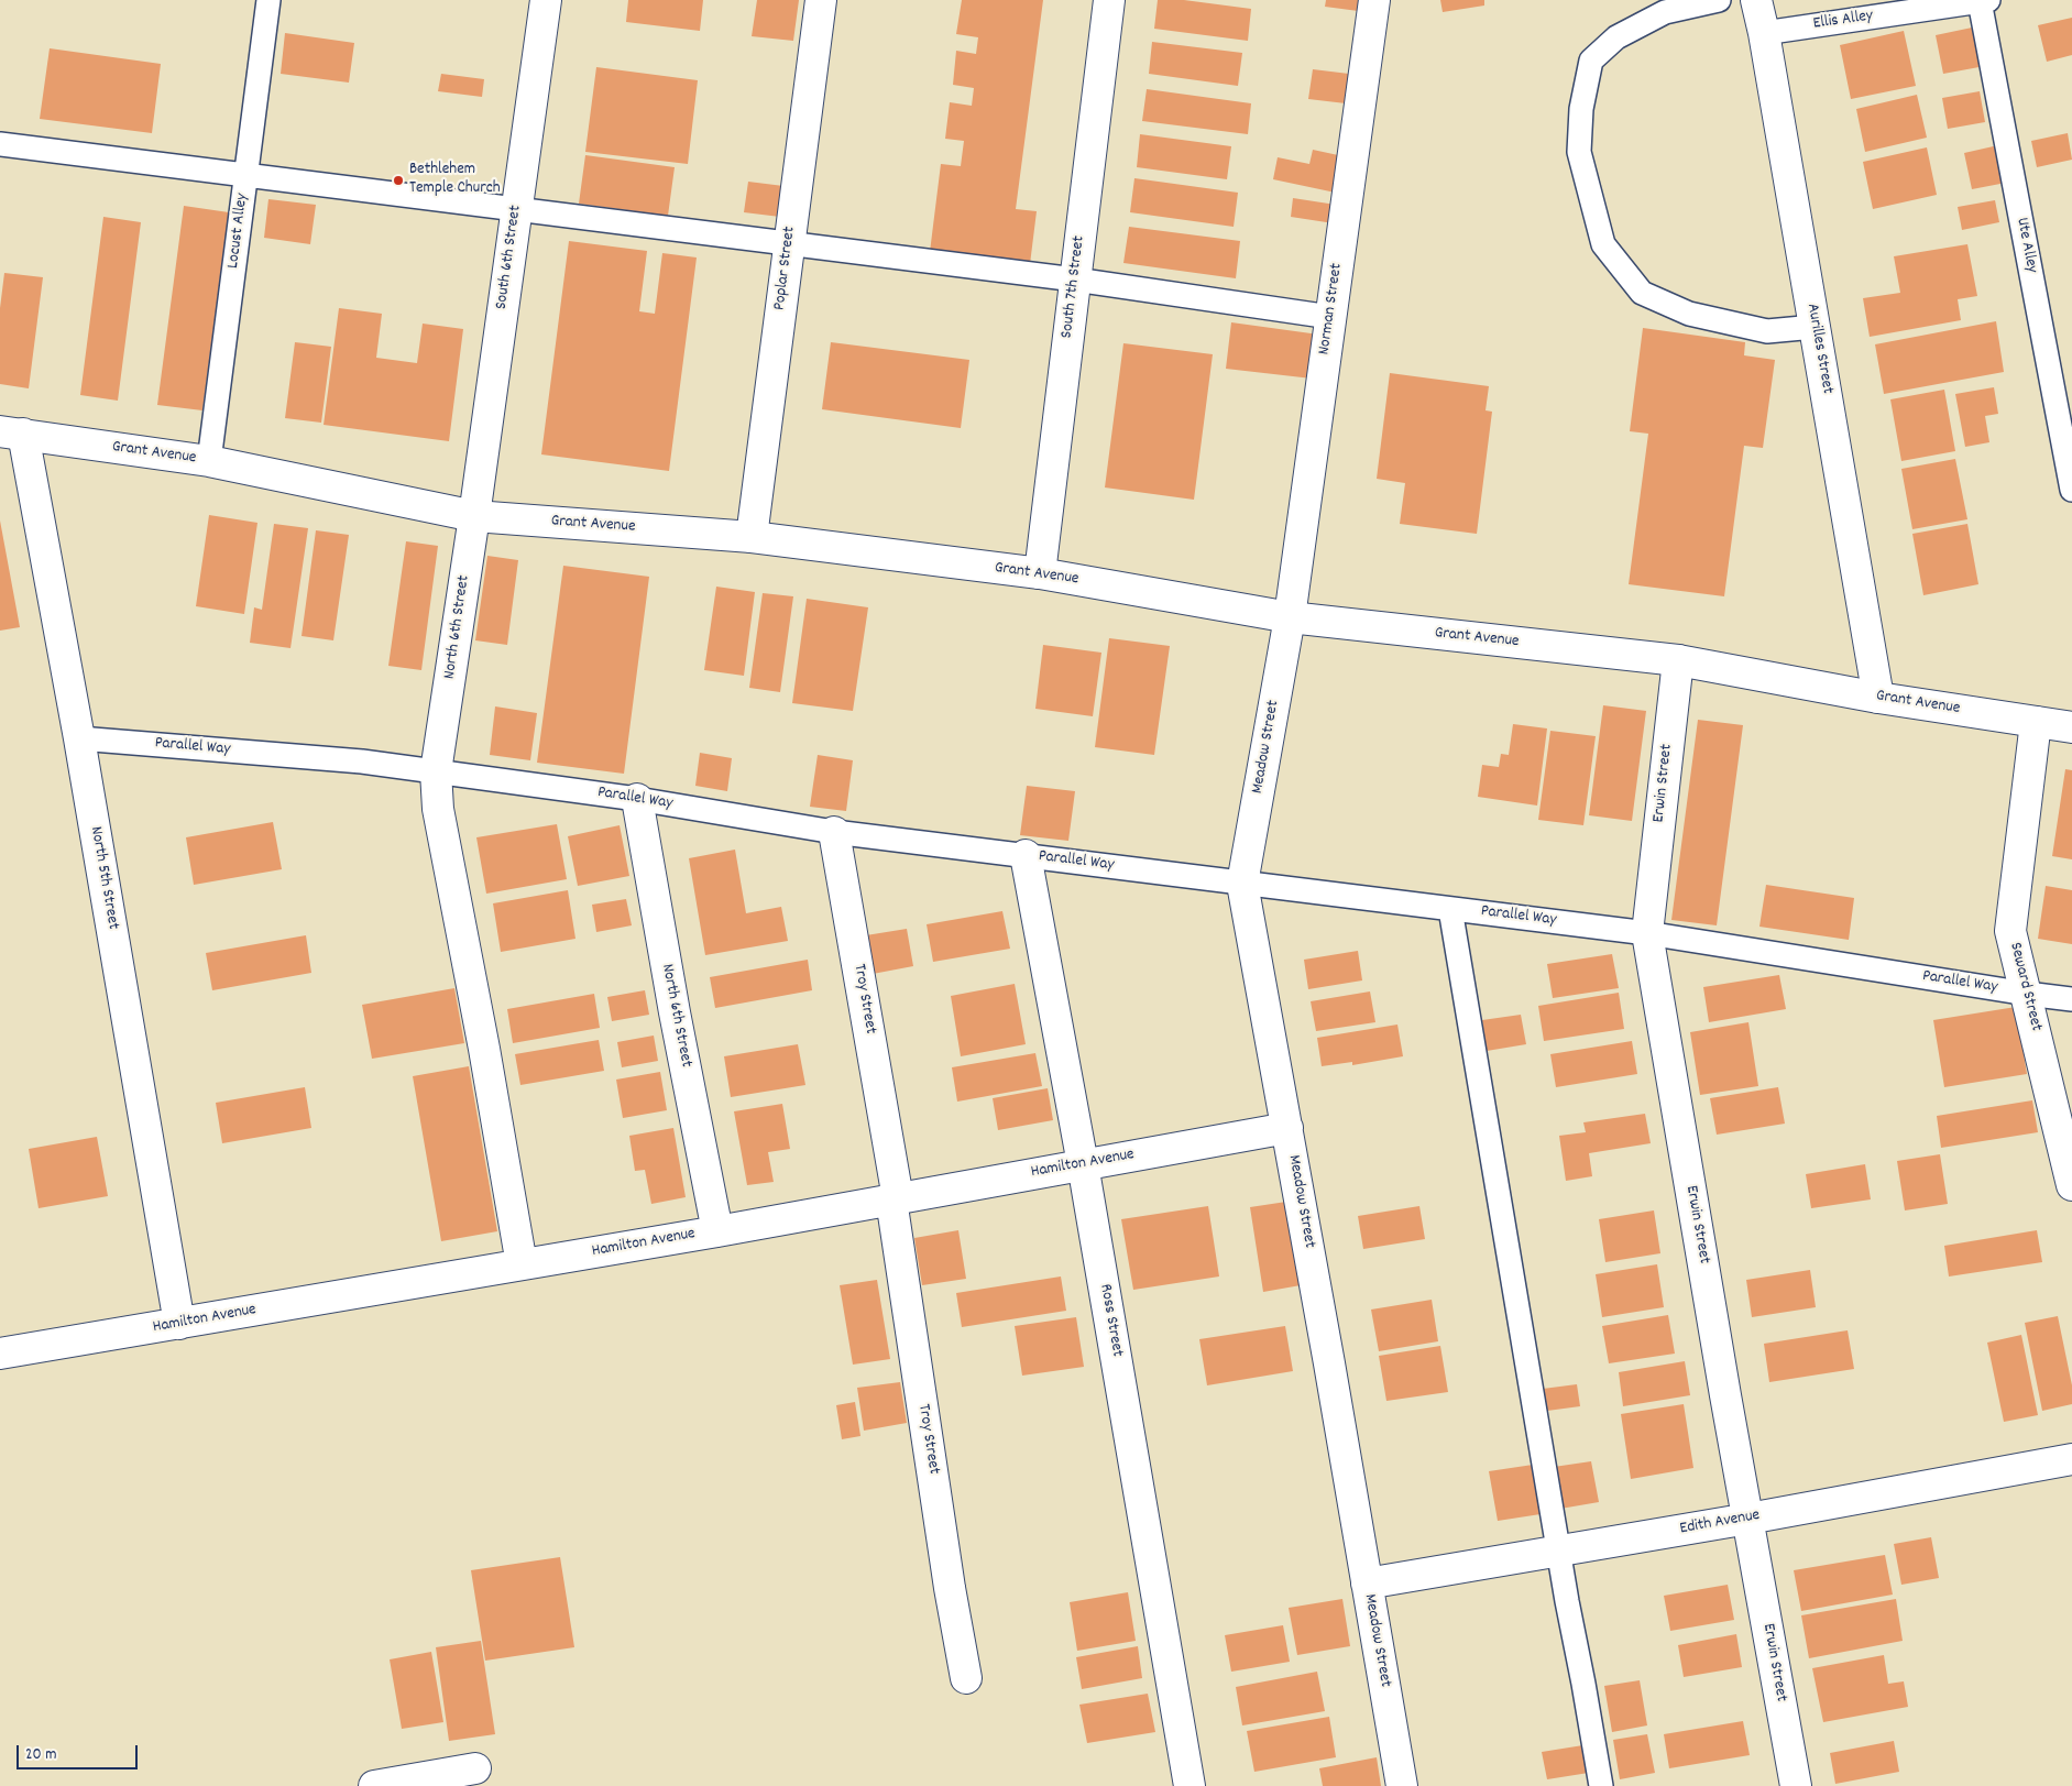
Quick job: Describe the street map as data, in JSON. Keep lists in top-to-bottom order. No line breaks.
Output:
{"streets":{"street":["South 6th Street","Poplar Street","South 7th Street","Norman Street","Aurilles Street","Grant Avenue","North 6th Street","Meadow Street","Erwin Street","North 5th Street","Seward Street","Troy Street","Hamilton Avenue","Ross Street","Edith Avenue"],"lane":["Ellis Alley","Locust Alley","Ute Alley","Parallel Way"]},"crossings":[["Ellis Alley","Ute Alley"],["Ellis Alley","Aurilles Street"],["Locust Alley","Grant Avenue"],["South 6th Street","Grant Avenue"],["South 6th Street","North 6th Street"],["Poplar Street","Grant Avenue"],["South 7th Street","Grant Avenue"],["Norman Street","Grant Avenue"],["Norman Street","Meadow Street"],["Aurilles Street","Grant Avenue"],["Grant Avenue","North 6th Street"],["Grant Avenue","Meadow Street"],["Grant Avenue","Erwin Street"],["Grant Avenue","North 5th Street"],["Grant Avenue","Seward Street"],["North 6th Street","Parallel Way"],["North 6th Street","Hamilton Avenue"],["Parallel Way","Meadow Street"],["Parallel Way","Erwin Street"],["Parallel Way","North 5th Street"],["Parallel Way","Seward Street"],["Parallel Way","Troy Street"],["Parallel Way","Ross Street"],["Meadow Street","Hamilton Avenue"],["Meadow Street","Edith Avenue"],["Erwin Street","Edith Avenue"],["North 5th Street","Hamilton Avenue"],["Troy Street","Hamilton Avenue"],["Hamilton Avenue","Ross Street"]],"places":["Bethlehem Temple Church"],"scale_bar":"20 m"}
